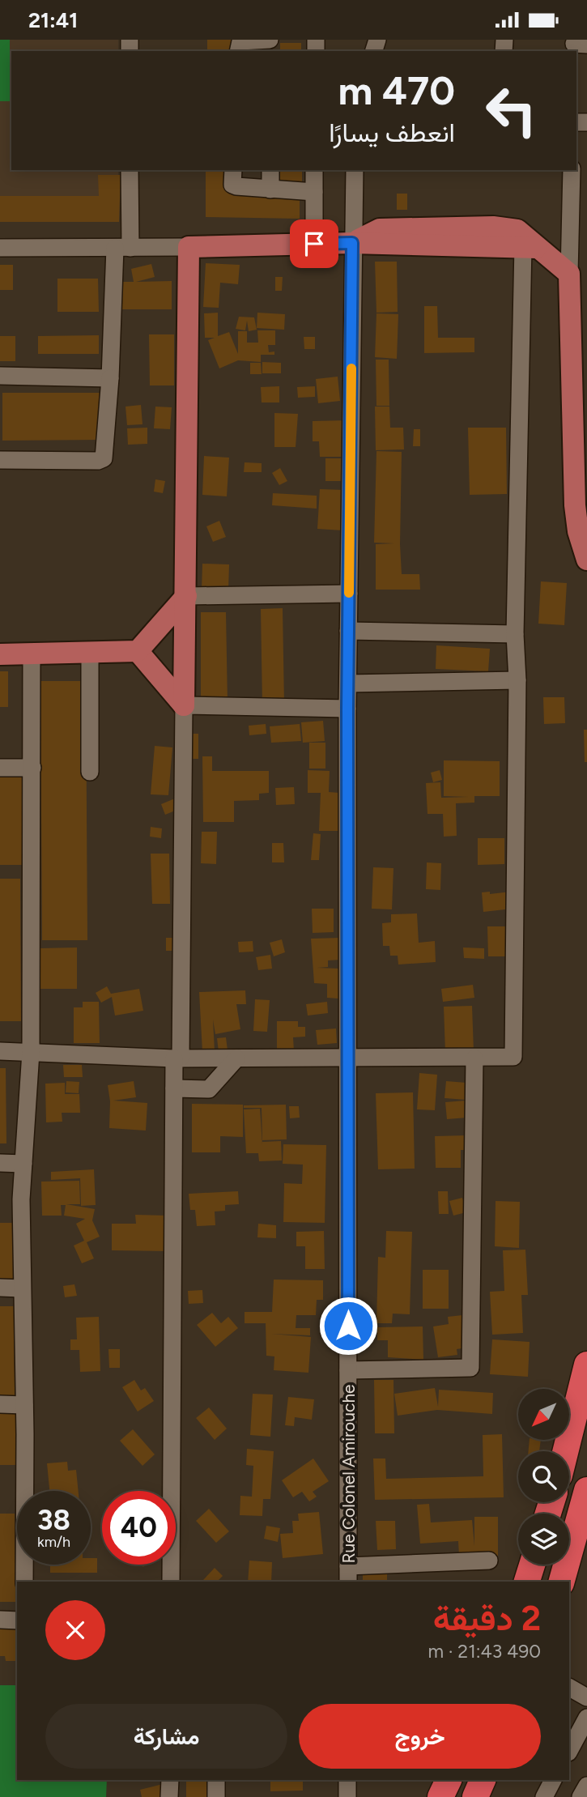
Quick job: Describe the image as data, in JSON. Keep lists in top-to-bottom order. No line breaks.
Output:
{"streets":{"street":["Rue Colonel Amirouche"]},"north":"bottom left","page":{"status":"21:41","turn":["470 m","انعطف يسارًا"],"speed":"38 km/h","limit":"40","heading":["2 دقيقة","490 m · 21:43"],"buttons":["خروج","مشاركة"]}}
